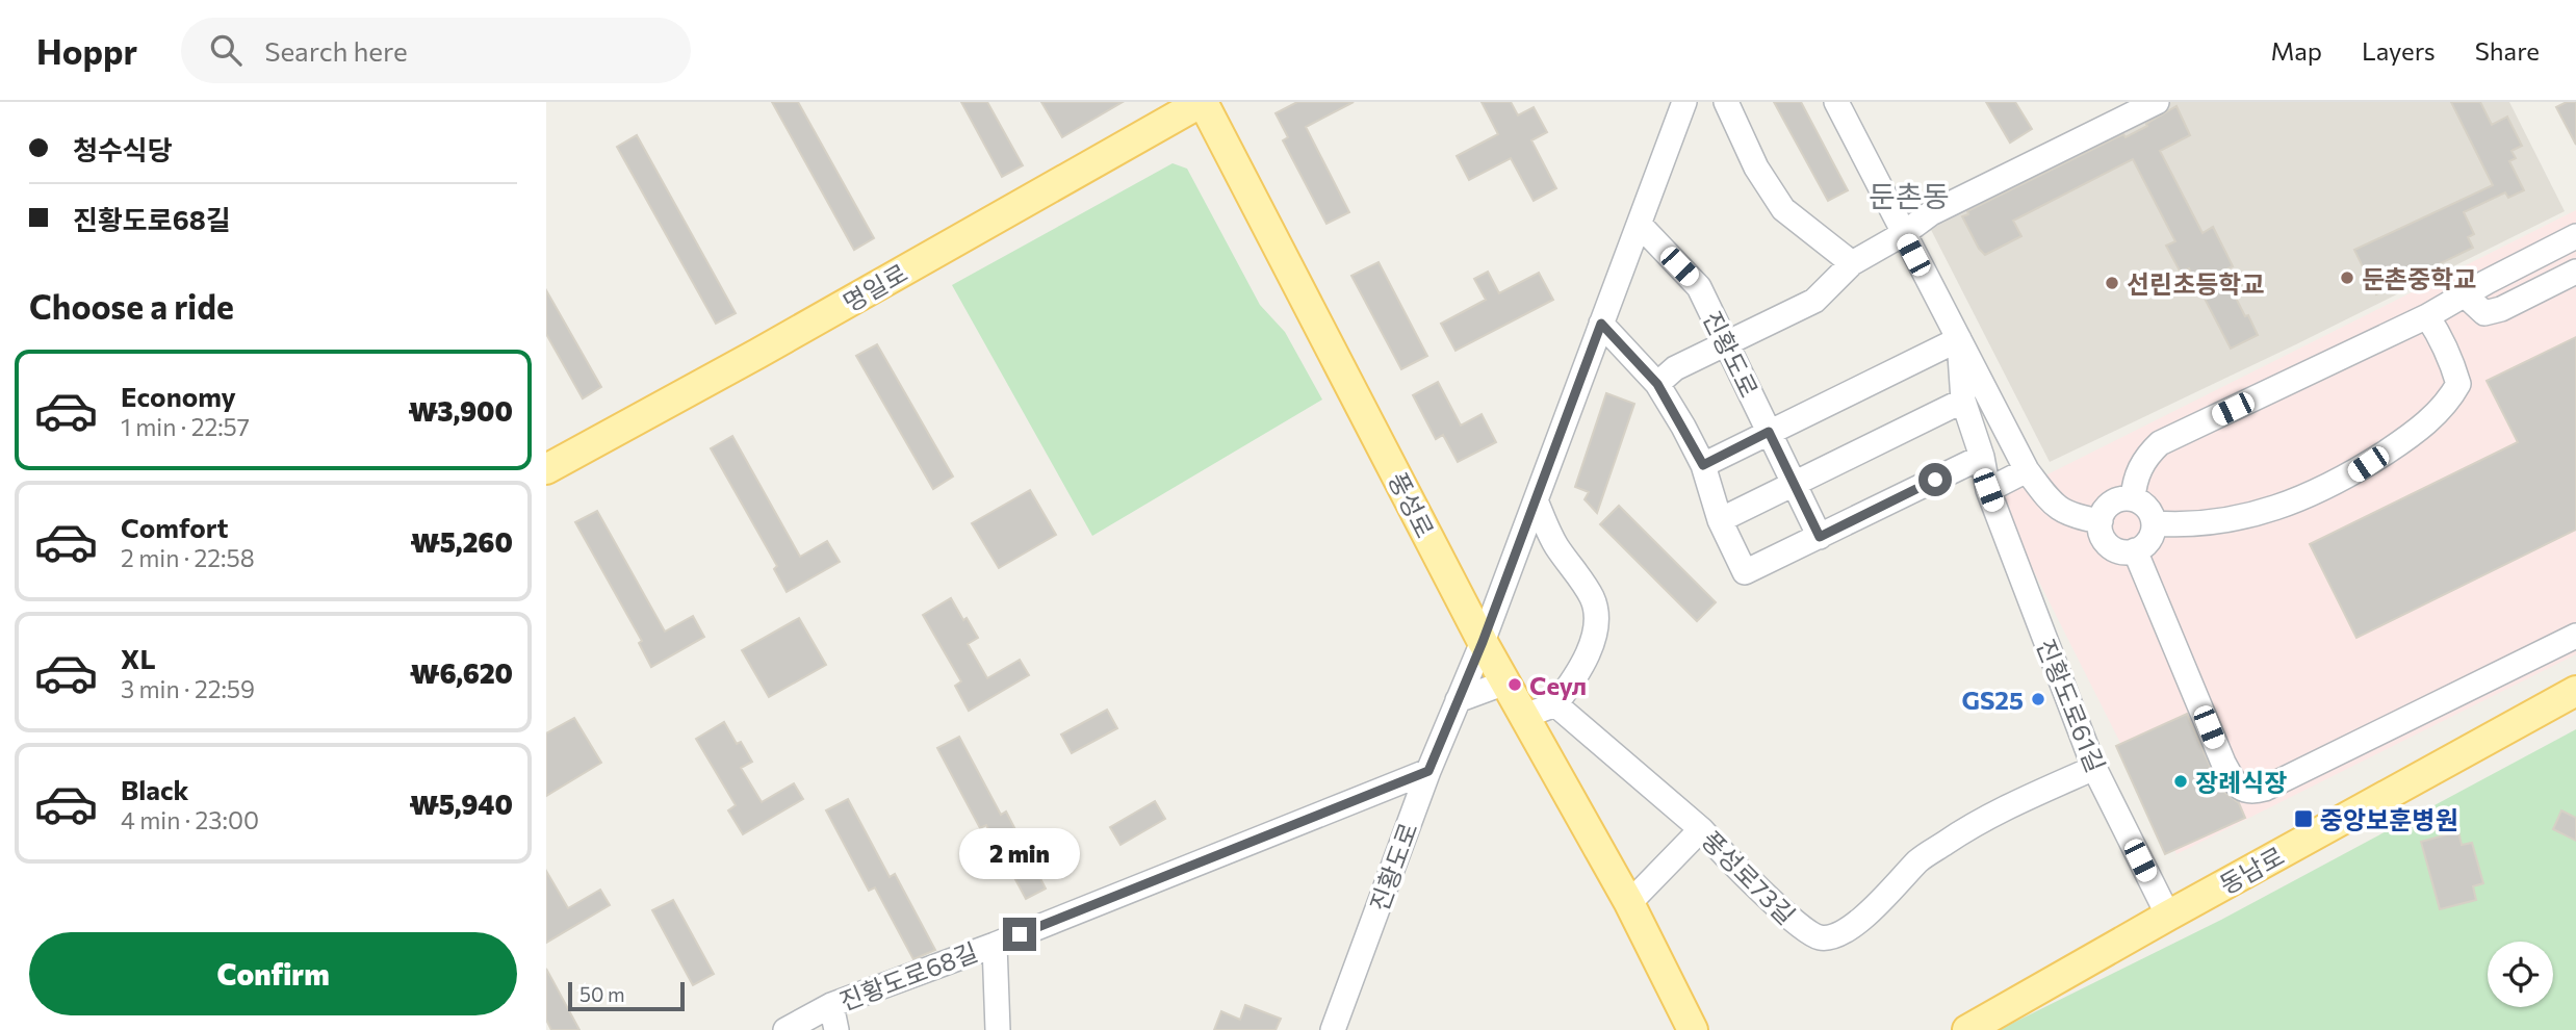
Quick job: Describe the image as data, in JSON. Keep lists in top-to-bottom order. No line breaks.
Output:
{"streets":{"main road":["명일로","풍성로","동남로"],"street":["진황도로","진황도로61길","풍성로73길","진황도로68길"]},"crossings":[["명일로","풍성로"],["진황도로","풍성로"],["진황도로","진황도로68길"],["진황도로61길","동남로"],["진황도로61길","풍성로73길"]],"districts":["둔촌동"],"places":{"other":["둔촌중학교","선린초등학교","Сеул","GS25","장례식장"],"transit":["중앙보훈병원"]},"scale_bar":"50 m","page":{"header":"Hoppr","search":"Search here","nav":["Map","Layers","Share"],"banner":["청수식당","진황도로68길"],"heading":"Choose a ride","list":[{"name":"Economy","note":"1 min · 22:57","value":"₩3,900"},{"name":"Comfort","note":"2 min · 22:58","value":"₩5,260"},{"name":"XL","note":"3 min · 22:59","value":"₩6,620"},{"name":"Black","note":"4 min · 23:00","value":"₩5,940"}],"bubble":"2 min","buttons":"Confirm","scale":"50 m"}}
